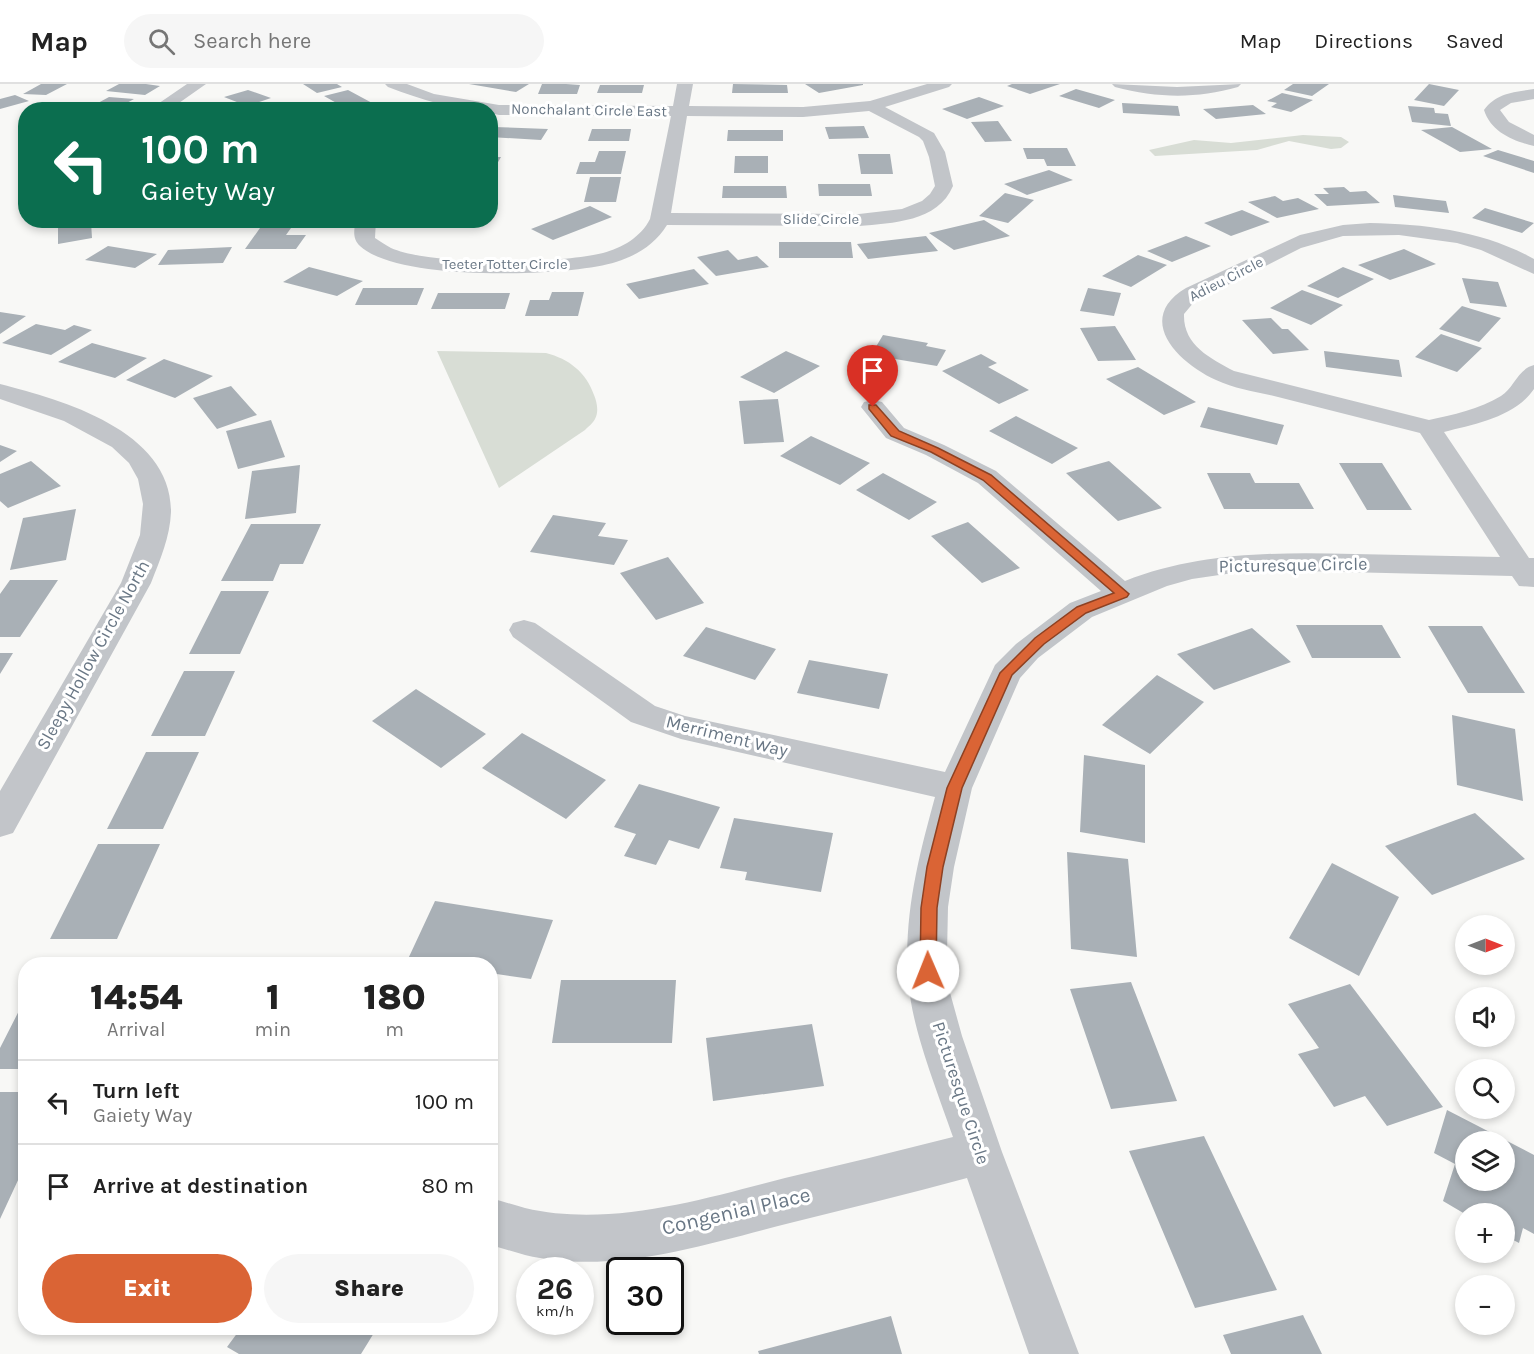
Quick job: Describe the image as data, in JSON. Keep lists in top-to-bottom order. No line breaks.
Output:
{"streets":{"street":["Nonchalant Circle East","Slide Circle","Teeter Totter Circle","Adieu Circle","Picturesque Circle","Sleepy Hollow Circle North","Merriment Way","Congenial Place"]},"crossings":[["Nonchalant Circle East","Slide Circle"],["Nonchalant Circle East","Teeter Totter Circle"],["Slide Circle","Teeter Totter Circle"],["Picturesque Circle","Merriment Way"],["Picturesque Circle","Congenial Place"]],"north":"right","page":{"header":"Map","search":"Search here","nav":["Map","Directions","Saved"],"turn":["100 m","Gaiety Way"],"map_buttons":["+","−"],"eta":["14:54","Arrival","1","min","180","m"],"list":[{"name":"Turn left","note":"Gaiety Way","value":"100 m"},{"name":"Arrive at destination","value":"80 m"}],"buttons":["Exit","Share"],"speed":"26 km/h","limit":"30"}}
